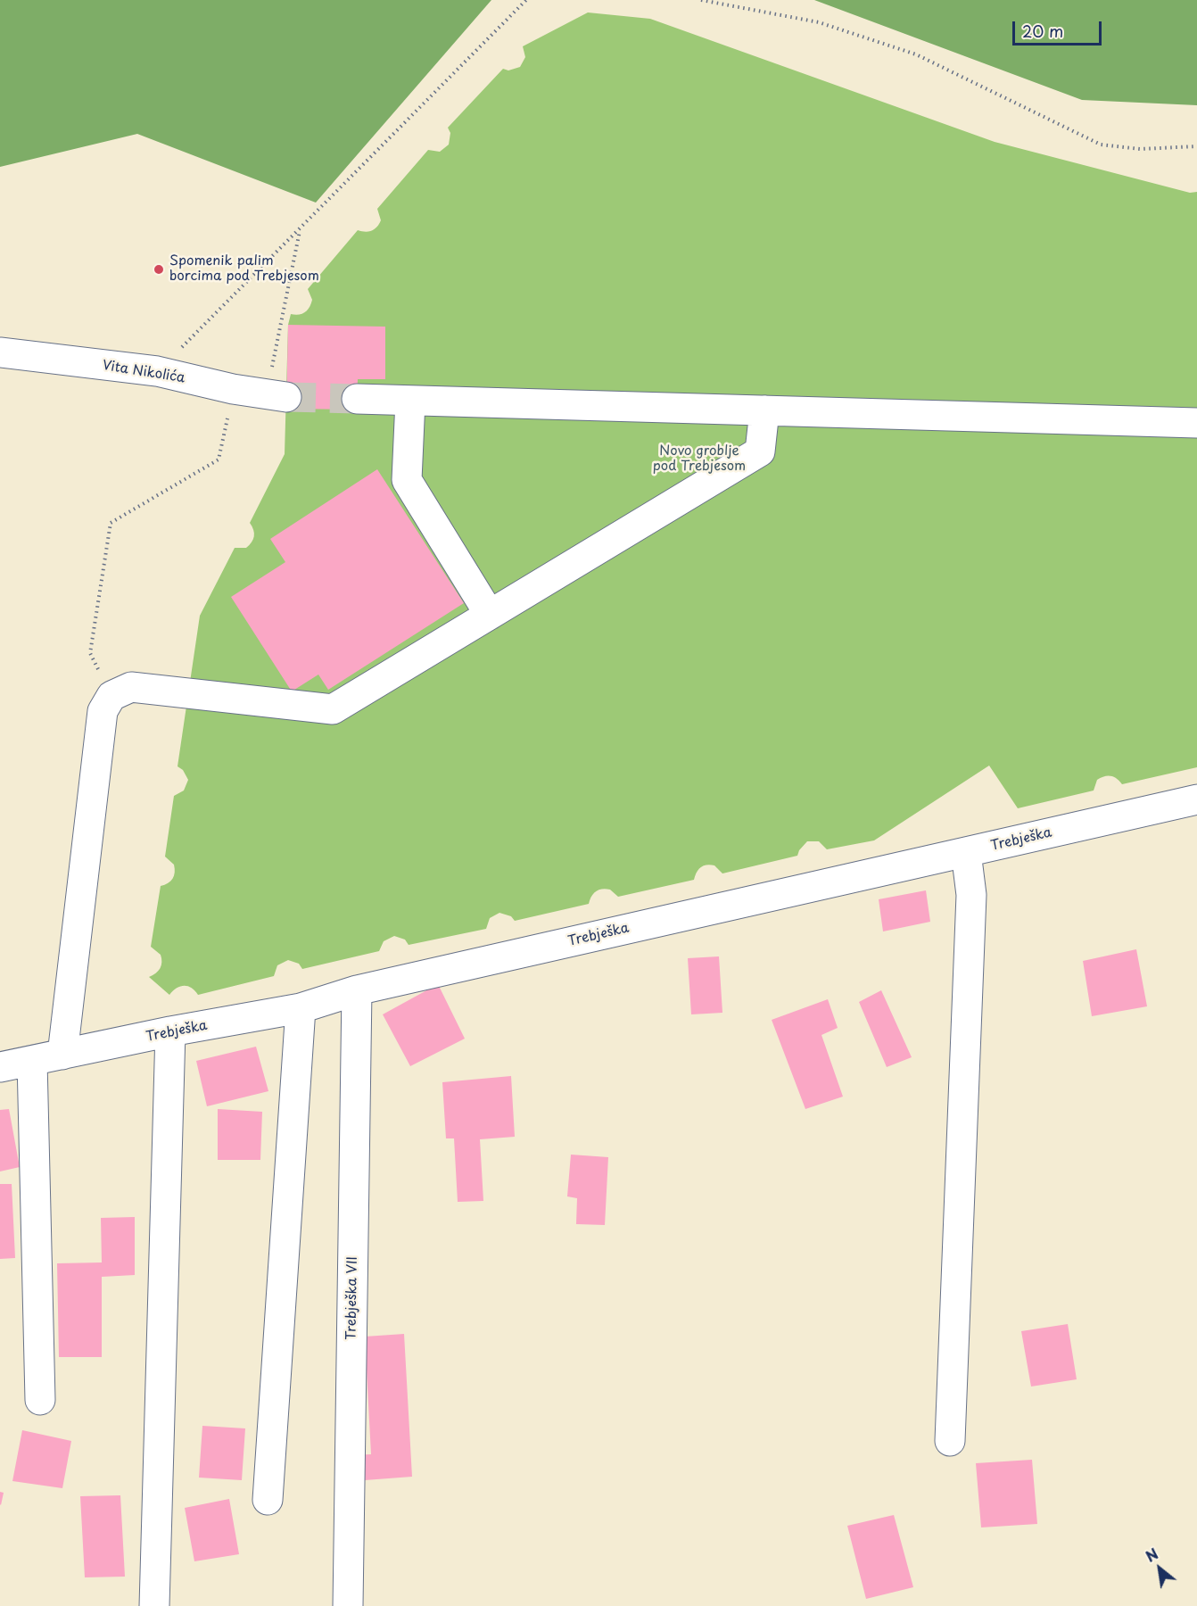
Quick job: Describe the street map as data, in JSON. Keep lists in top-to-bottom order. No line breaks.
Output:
{"streets":{"street":["Vita Nikolića","Trebješka","Trebješka VII"]},"crossings":[["Trebješka","Trebješka VII"]],"parks":["Novo groblje pod Trebjesom"],"places":["Spomenik palim borcima pod Trebjesom"],"scale_bar":"20 m","north":"top left"}
